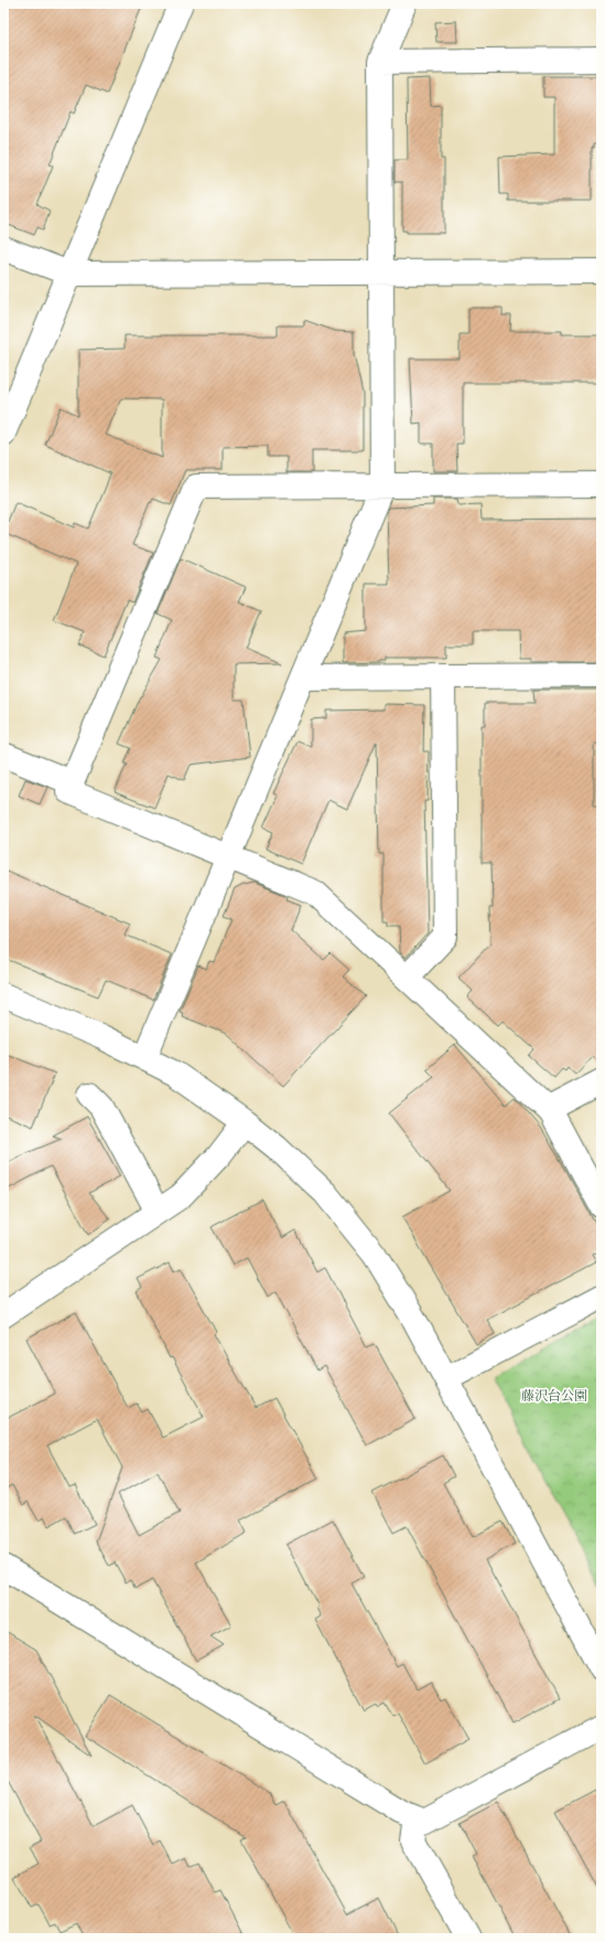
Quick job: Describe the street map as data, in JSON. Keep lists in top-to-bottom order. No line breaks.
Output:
{"parks":["藤沢台公園"]}
